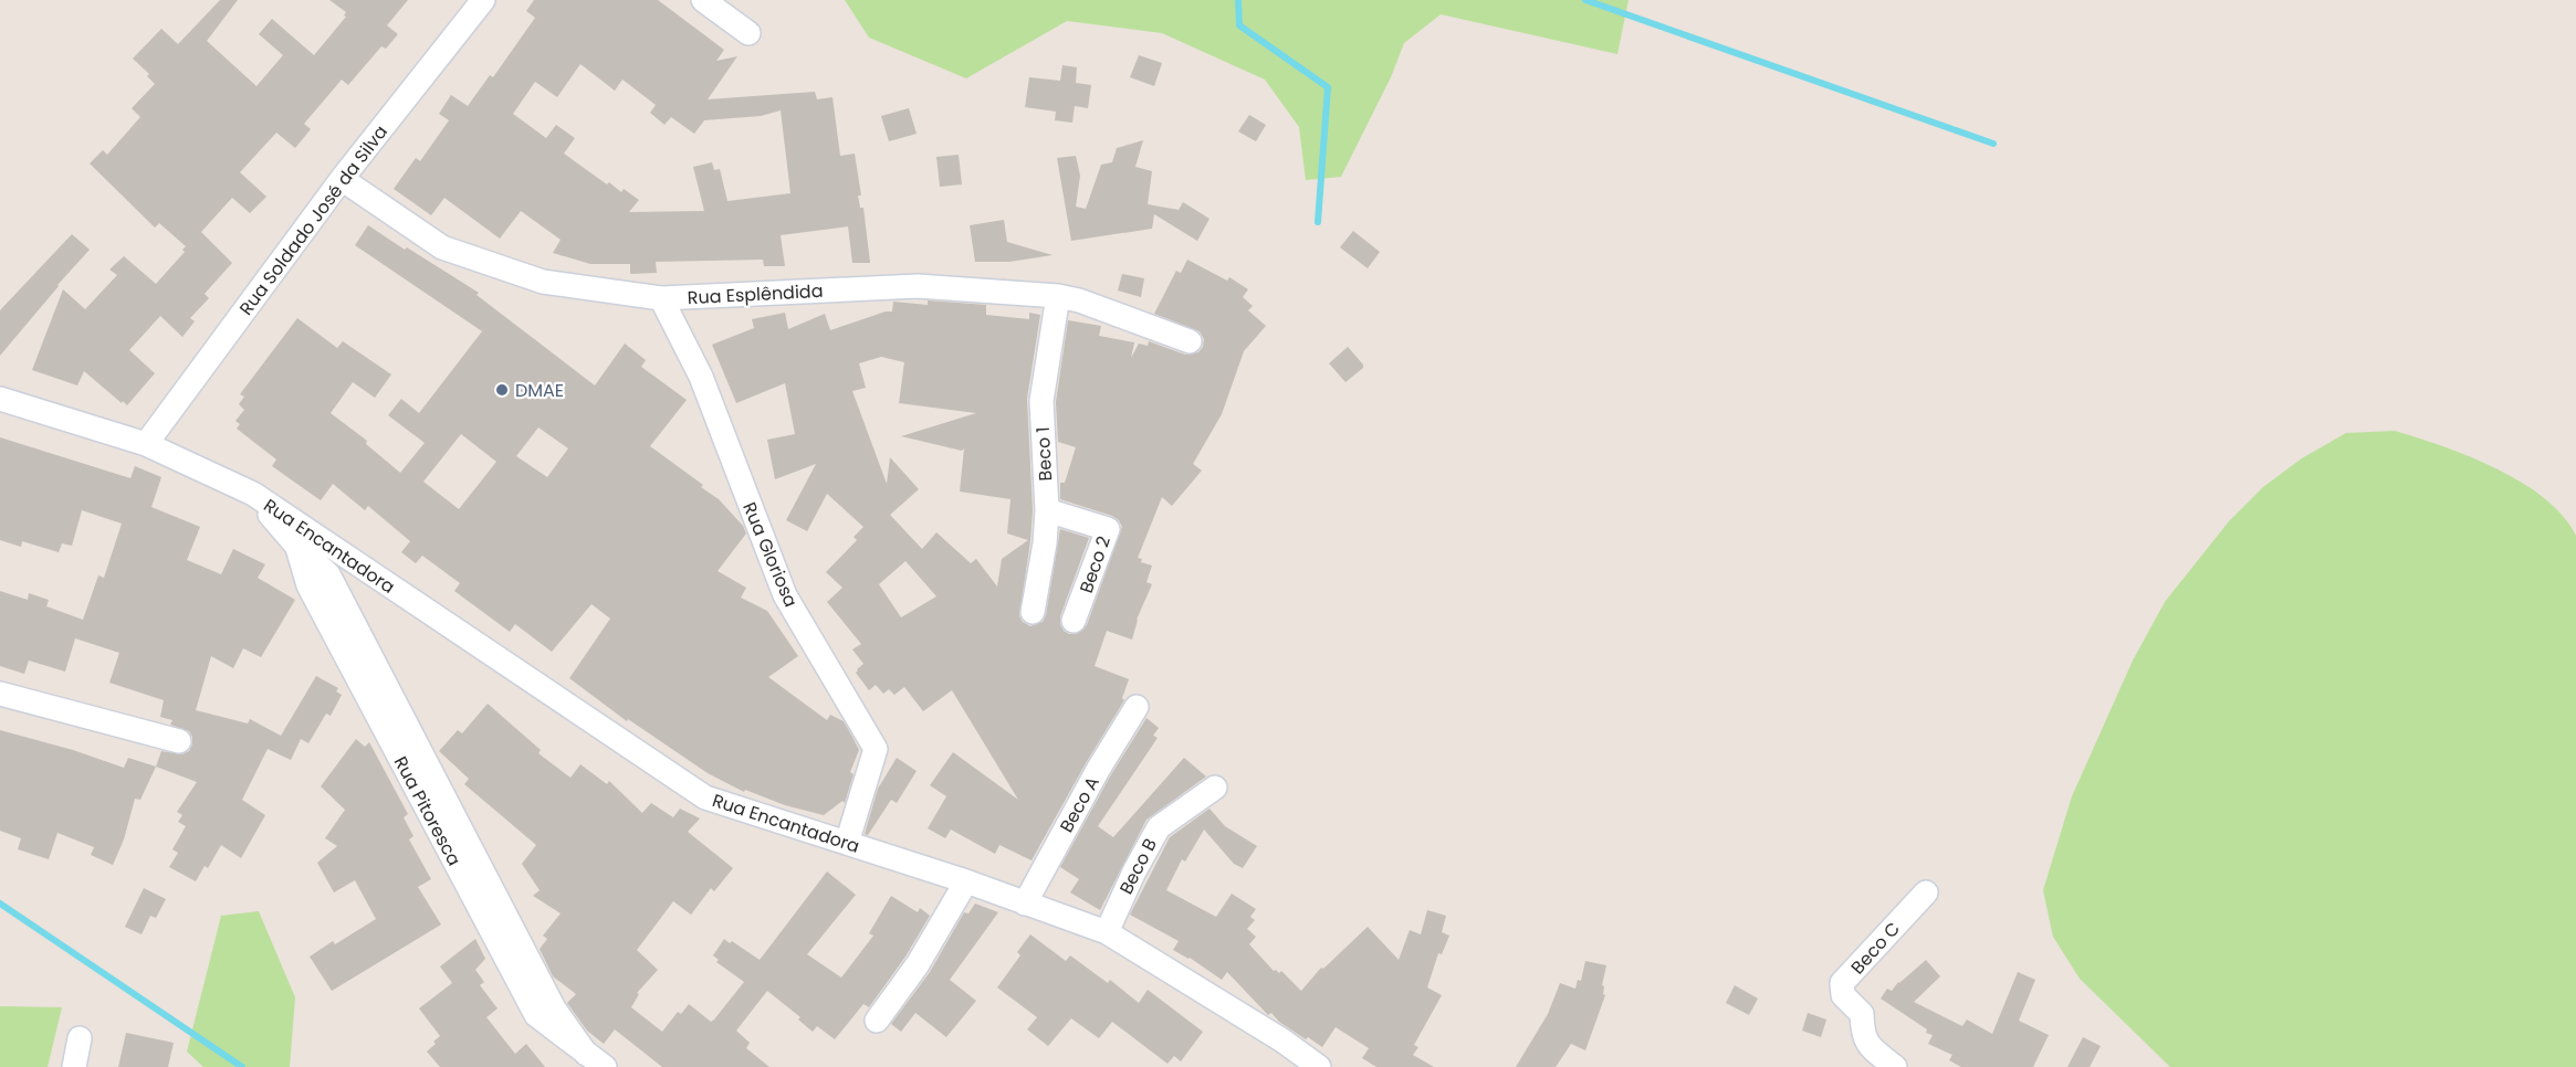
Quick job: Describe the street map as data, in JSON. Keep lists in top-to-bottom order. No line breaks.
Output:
{"streets":{"street":["Rua Soldado José da Silva","Rua Esplêndida","Beco 1","Rua Encantadora","Rua Gloriosa","Beco 2","Beco A","Rua Pitoresca","Beco B","Beco C"]},"crossings":[["Rua Soldado José da Silva","Rua Esplêndida"],["Rua Soldado José da Silva","Rua Encantadora"],["Rua Esplêndida","Beco 1"],["Rua Esplêndida","Rua Gloriosa"],["Beco 1","Beco 2"],["Rua Encantadora","Rua Gloriosa"],["Rua Encantadora","Beco A"],["Rua Encantadora","Rua Pitoresca"],["Rua Encantadora","Beco B"]],"places":["DMAE"]}
